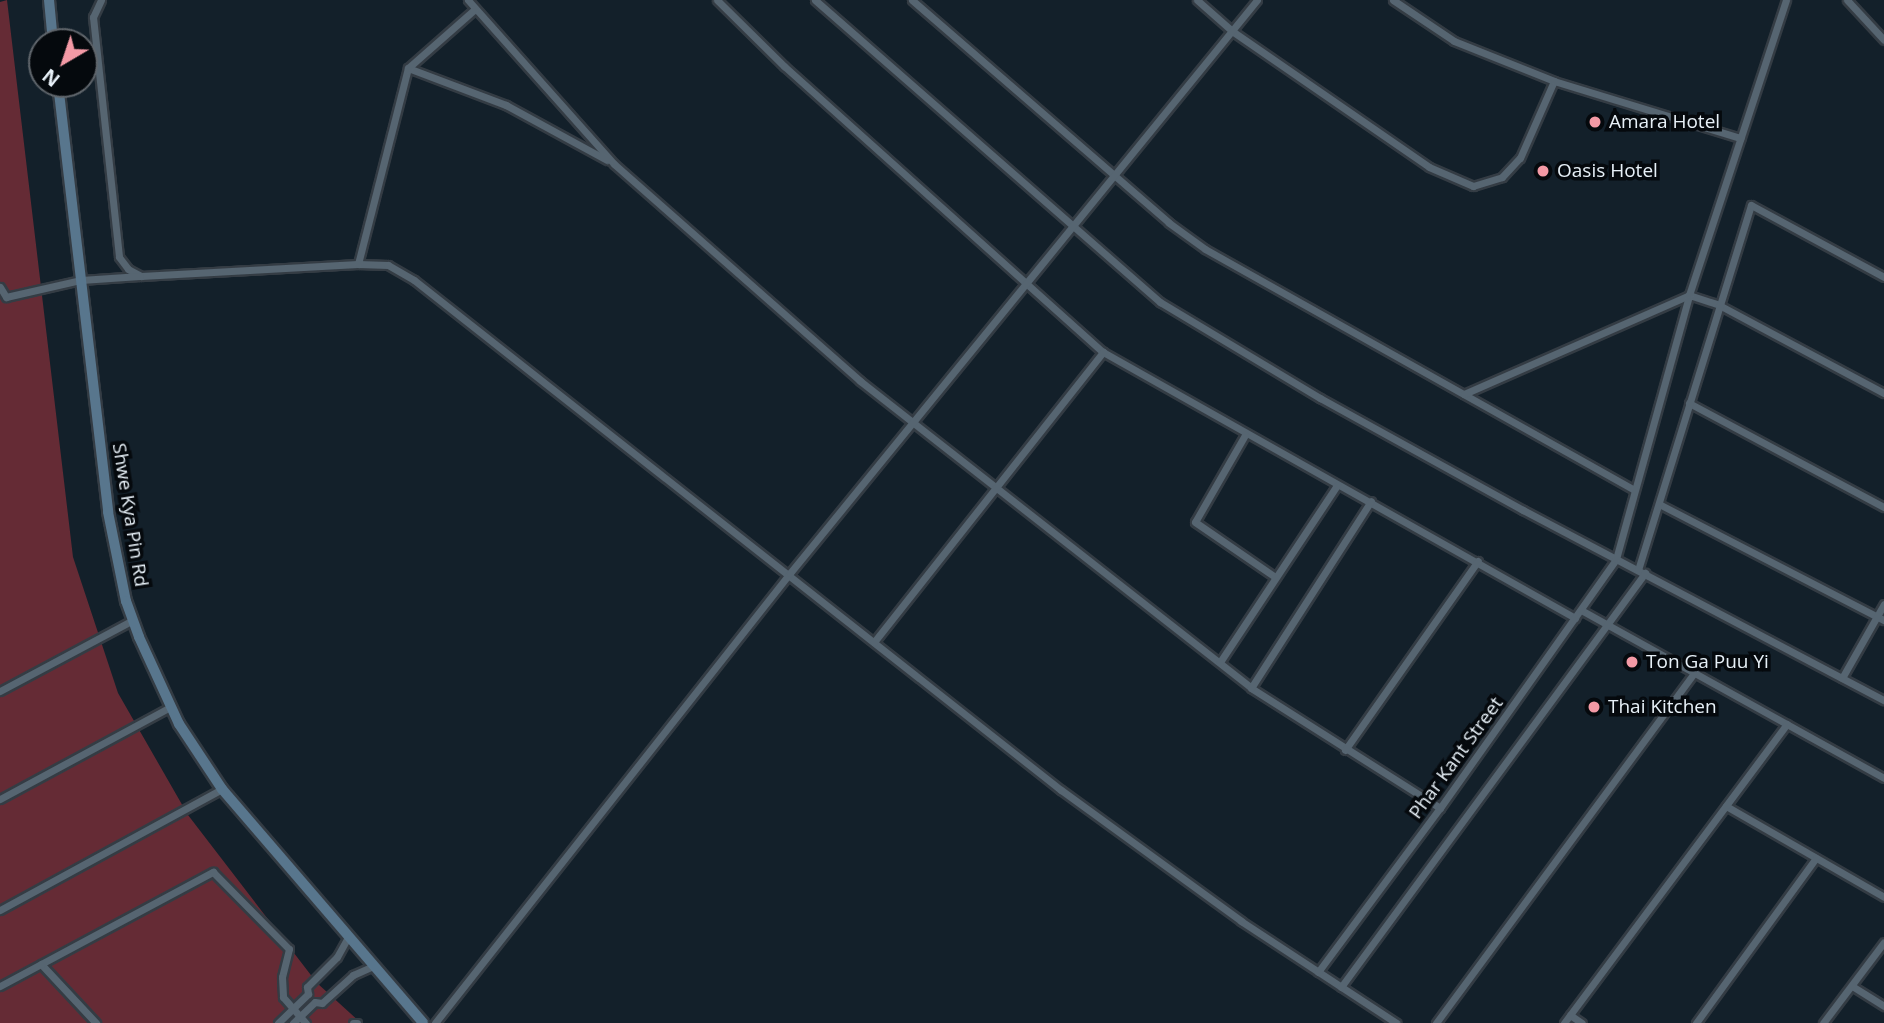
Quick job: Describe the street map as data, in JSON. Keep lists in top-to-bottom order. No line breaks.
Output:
{"streets":{"street":["Shwe Kya Pin Rd","Phar Kant Street"]},"places":["Amara Hotel","Oasis Hotel","Ton Ga Puu Yi","Thai Kitchen"],"north":"bottom left"}
